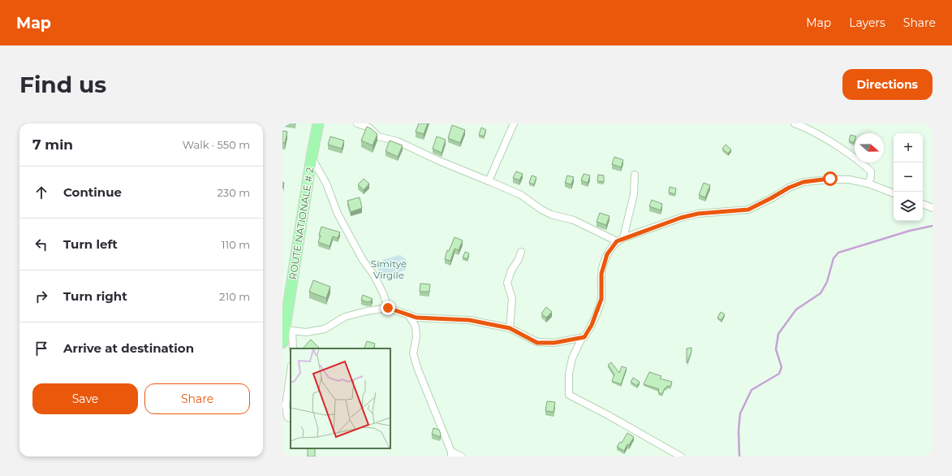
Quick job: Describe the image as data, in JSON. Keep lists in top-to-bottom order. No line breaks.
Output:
{"streets":{"main road":["ROUTE NATIONALE # 2"]},"parks":["Simityè Virgile"],"north":"right","page":{"header":"Map","nav":["Map","Layers","Share"],"buttons":["Directions",["Save","Share"]],"title":"Find us","heading":["7 min","Walk · 550 m"],"map_buttons":["+","−"],"list":[["Continue","230 m"],["Turn left","110 m"],["Turn right","210 m"],"Arrive at destination"]}}
